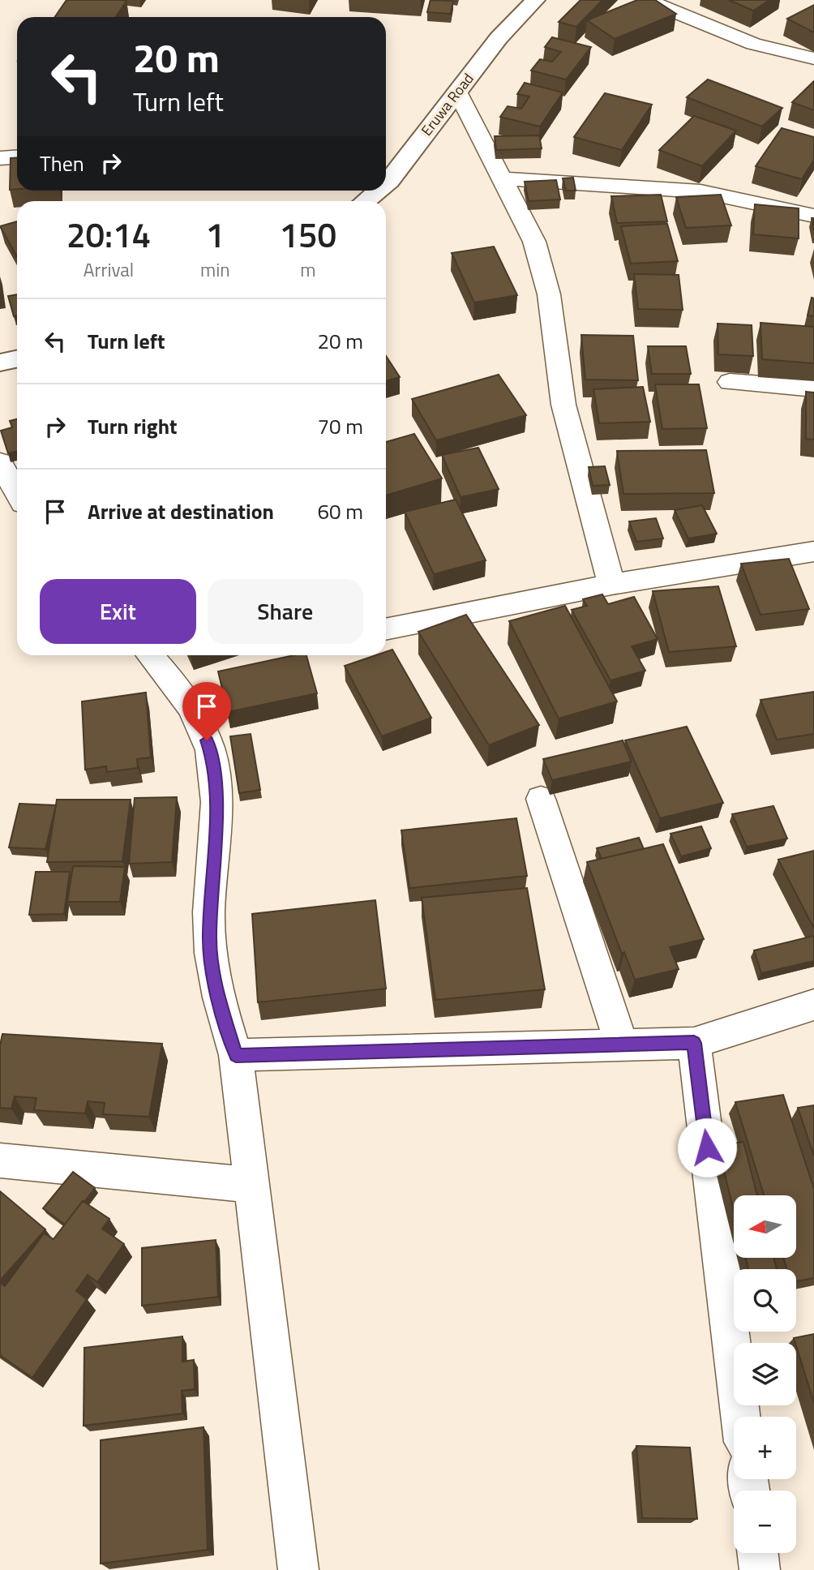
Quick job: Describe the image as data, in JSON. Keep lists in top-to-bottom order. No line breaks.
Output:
{"streets":{"main road":["Eruwa Road"]},"north":"left","page":{"turn":["20 m","Turn left"],"then":"Then","eta":["20:14","Arrival","1","min","150","m"],"list":[{"name":"Turn left","value":"20 m"},{"name":"Turn right","value":"70 m"},{"name":"Arrive at destination","value":"60 m"}],"buttons":["Exit","Share"],"map_buttons":["+","−"]}}
